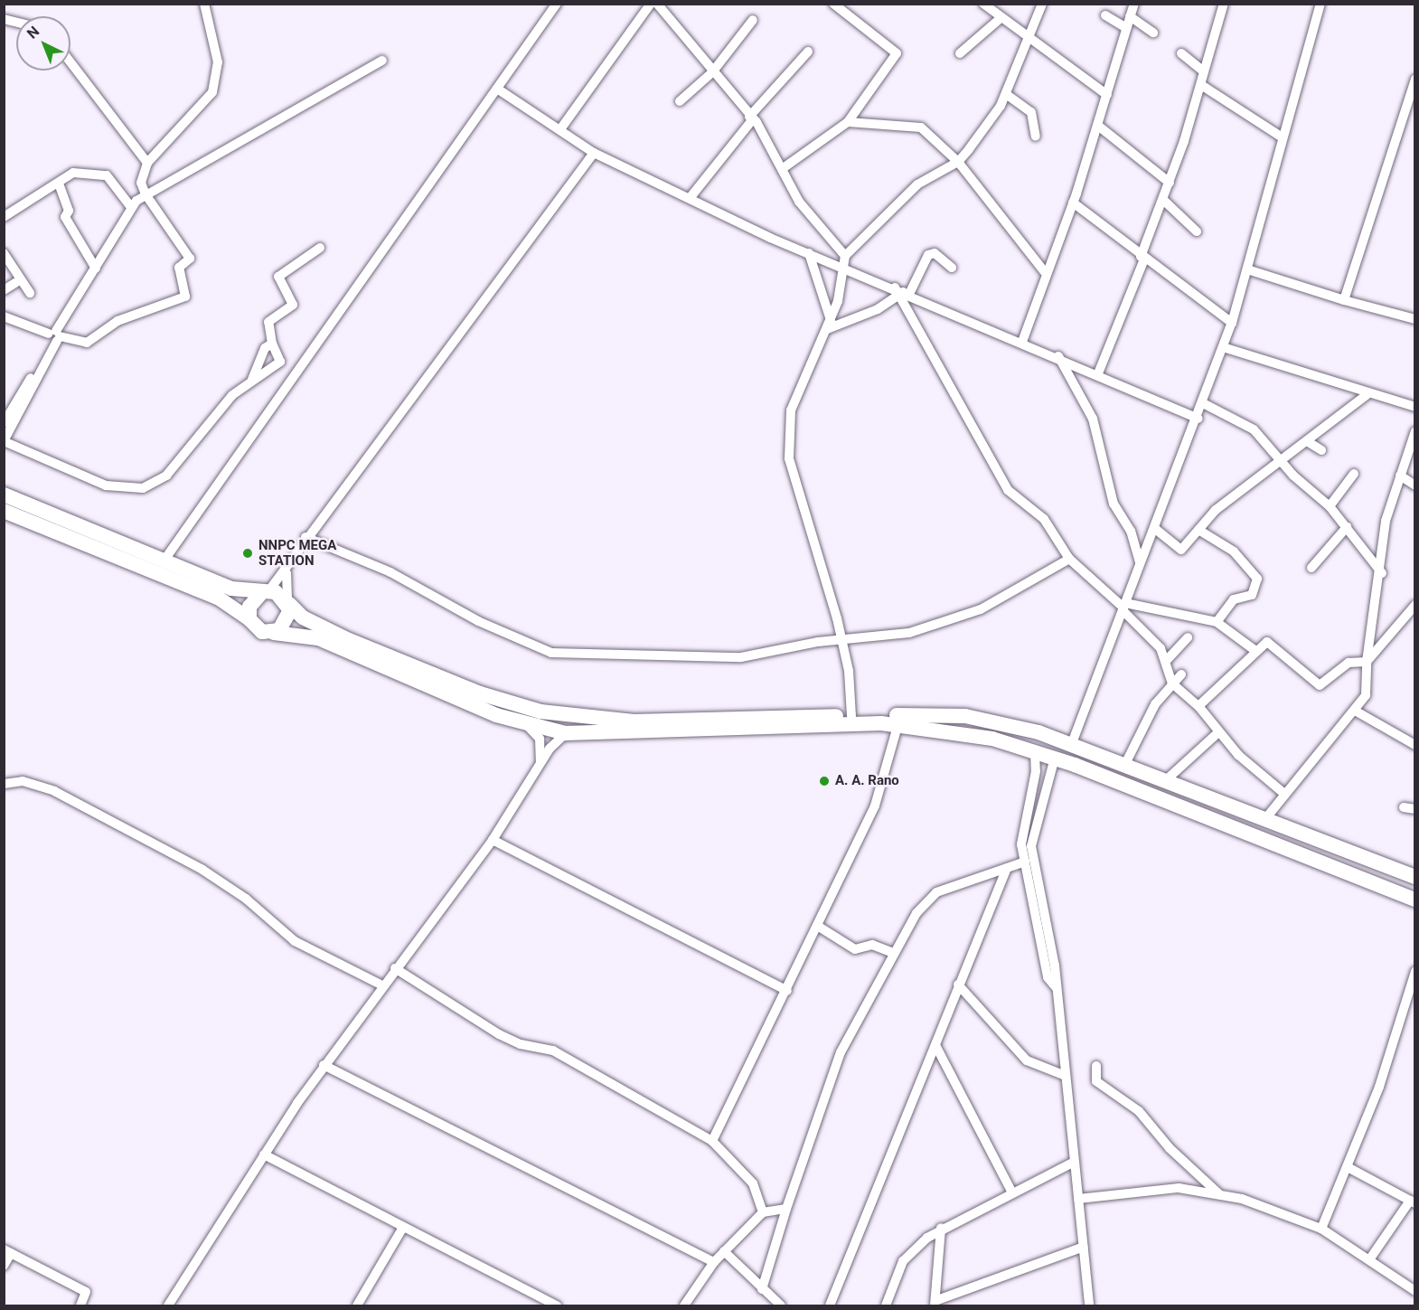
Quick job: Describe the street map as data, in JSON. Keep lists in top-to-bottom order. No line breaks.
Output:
{"places":["NNPC MEGA STATION","A. A. Rano"],"north":"top left"}
